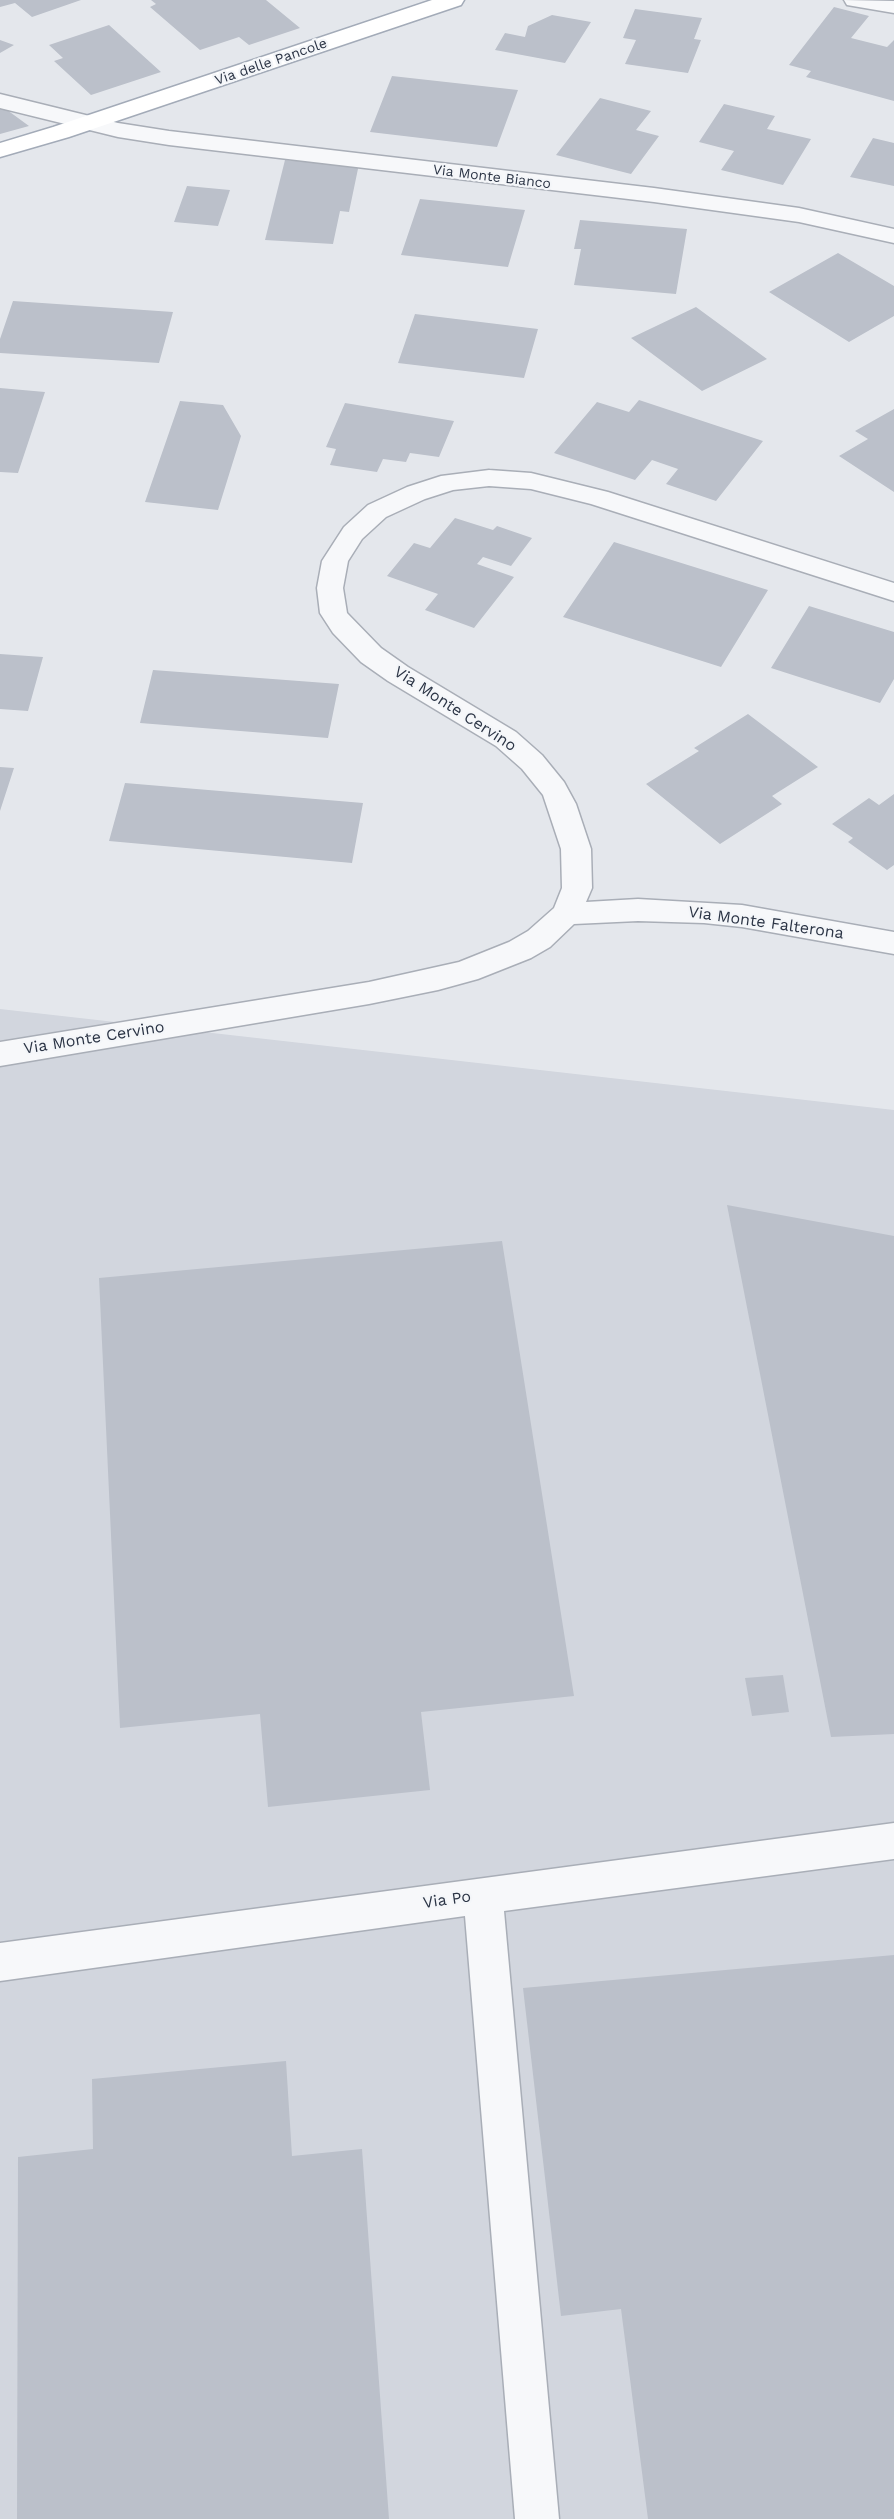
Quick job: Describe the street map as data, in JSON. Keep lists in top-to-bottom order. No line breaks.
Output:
{"streets":{"main road":["Via delle Pancole"],"street":["Via Monte Bianco","Via Monte Cervino","Via Monte Falterona","Via Po"]},"crossings":[["Via delle Pancole","Via Monte Bianco"],["Via Monte Cervino","Via Monte Falterona"]]}
